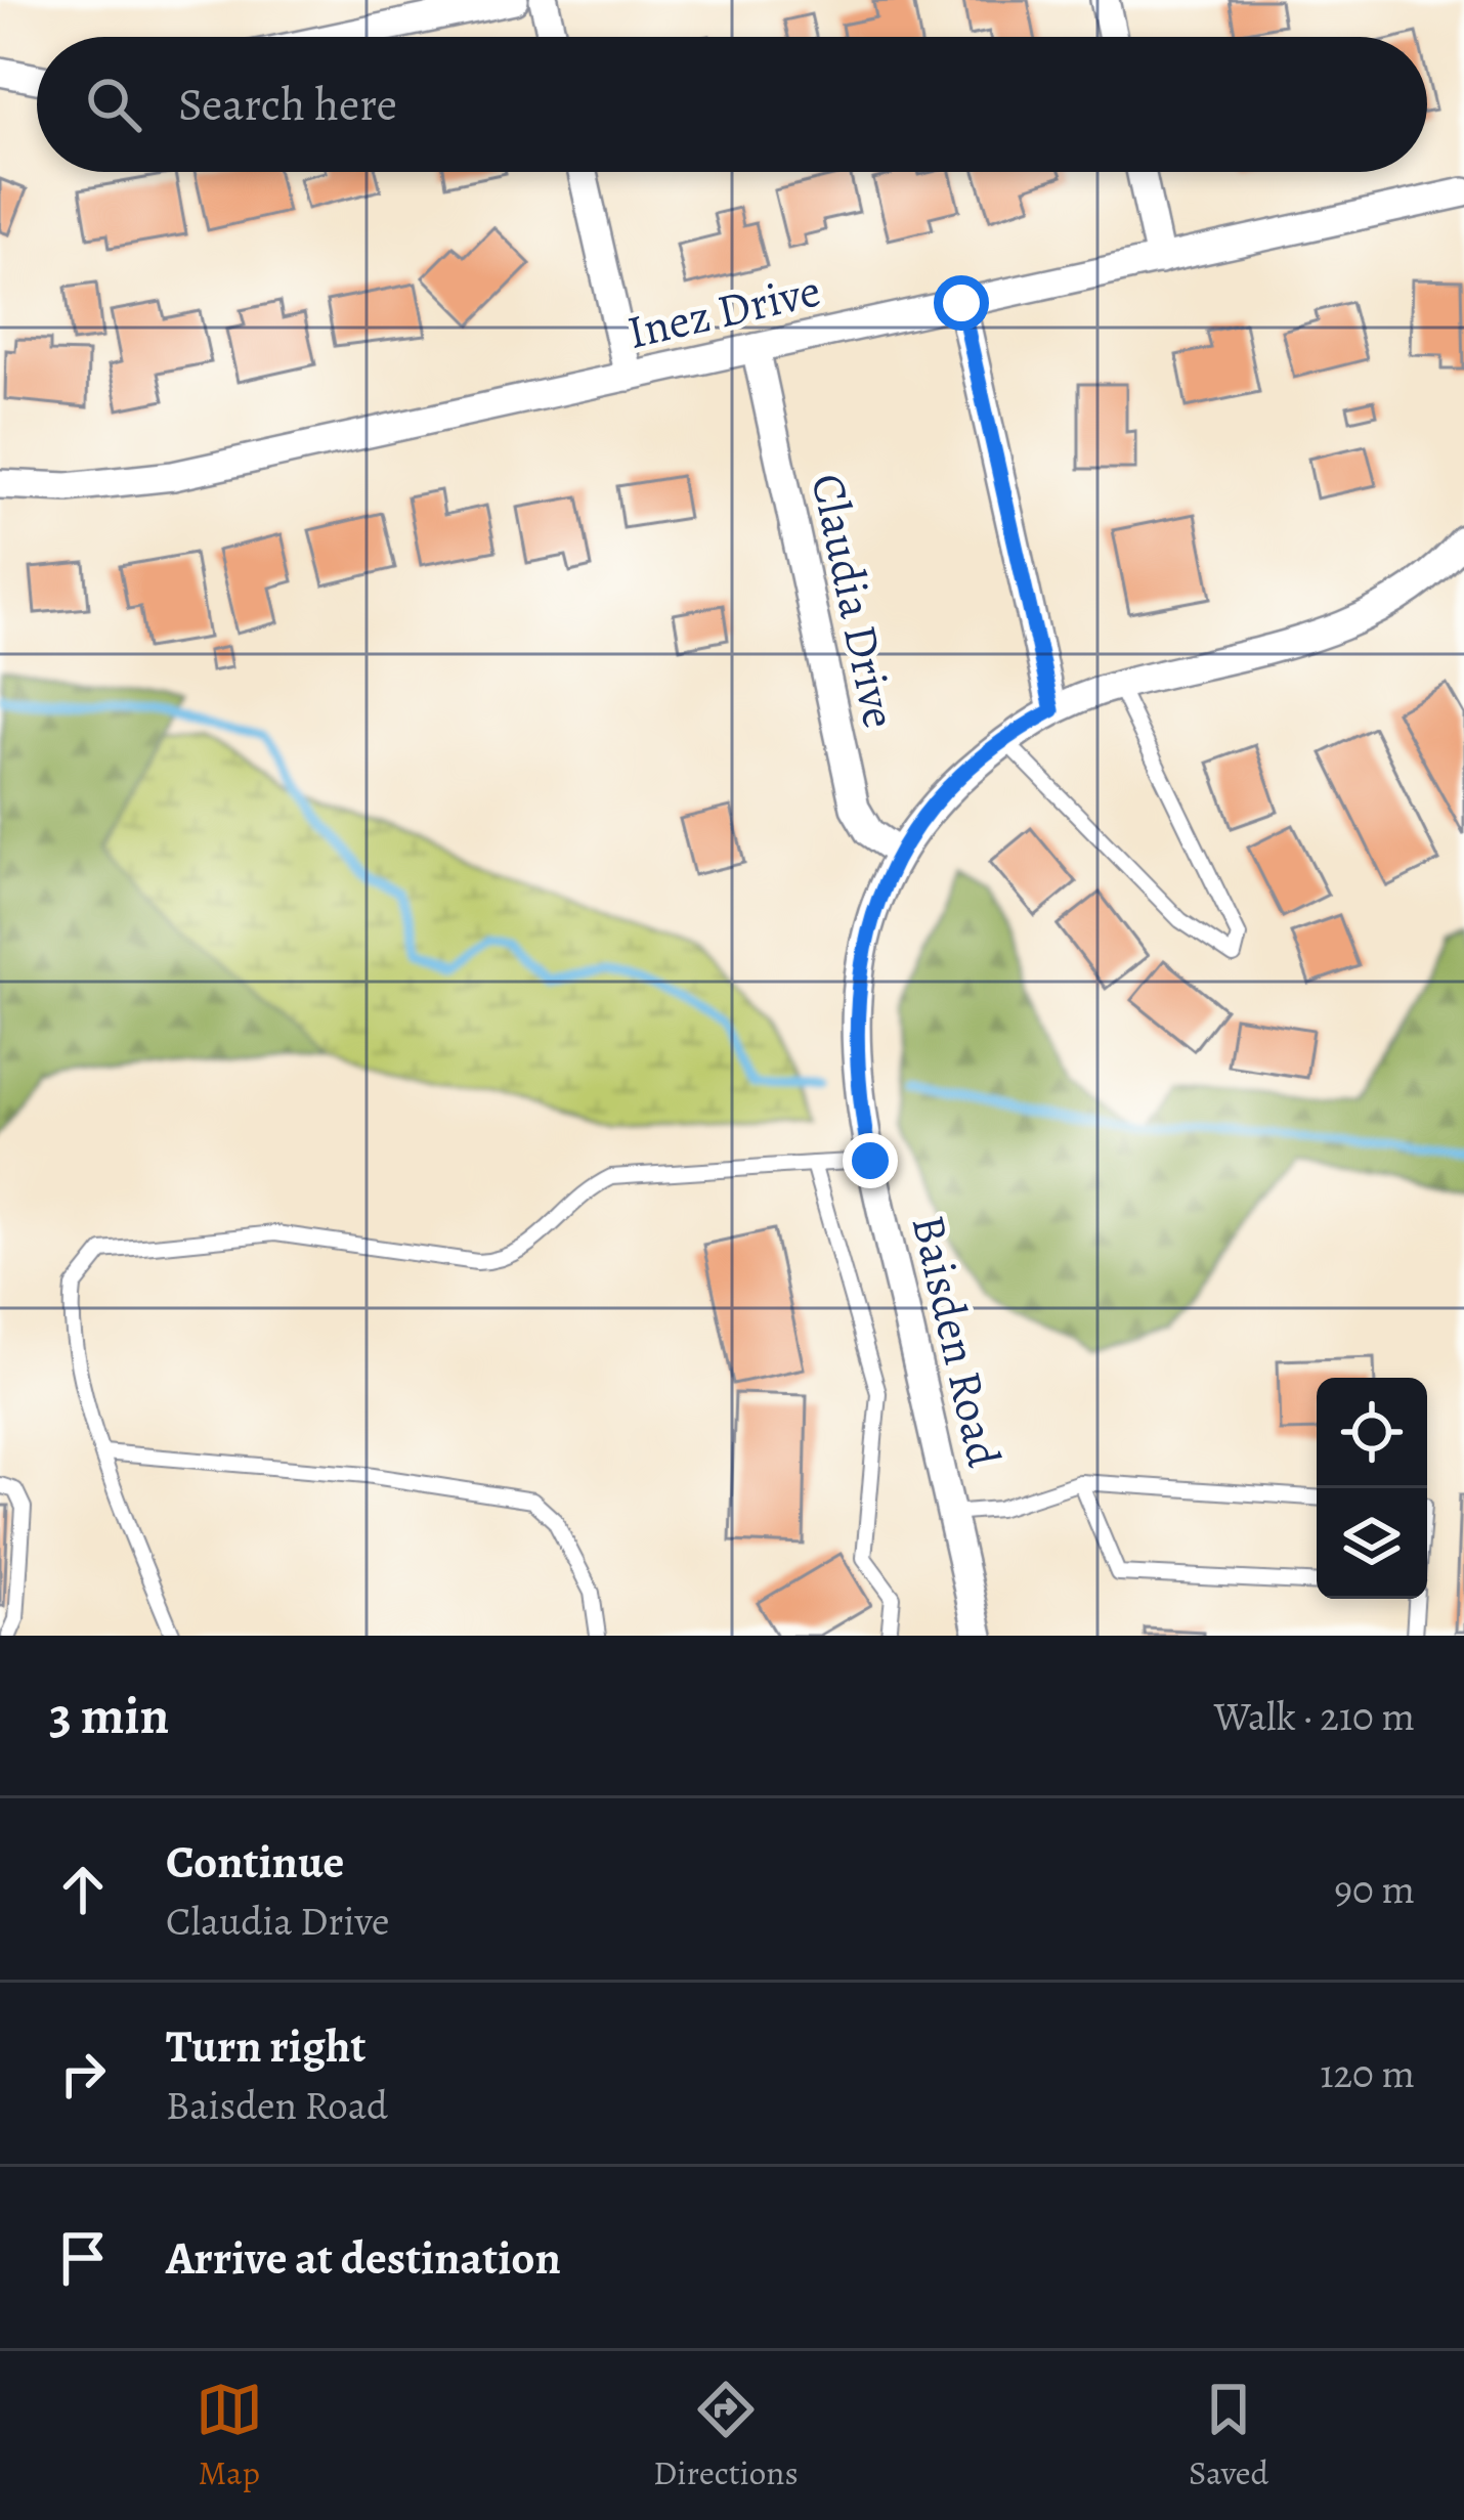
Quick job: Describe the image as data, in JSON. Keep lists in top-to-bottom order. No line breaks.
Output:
{"streets":{"street":["Inez Drive","Claudia Drive","Baisden Road"]},"crossings":[["Inez Drive","Claudia Drive"],["Claudia Drive","Baisden Road"]],"page":{"search":"Search here","heading":["3 min","Walk · 210 m"],"list":[["Continue","Claudia Drive","90 m"],["Turn right","Baisden Road","120 m"],"Arrive at destination"],"nav":["Map","Directions","Saved"]}}
